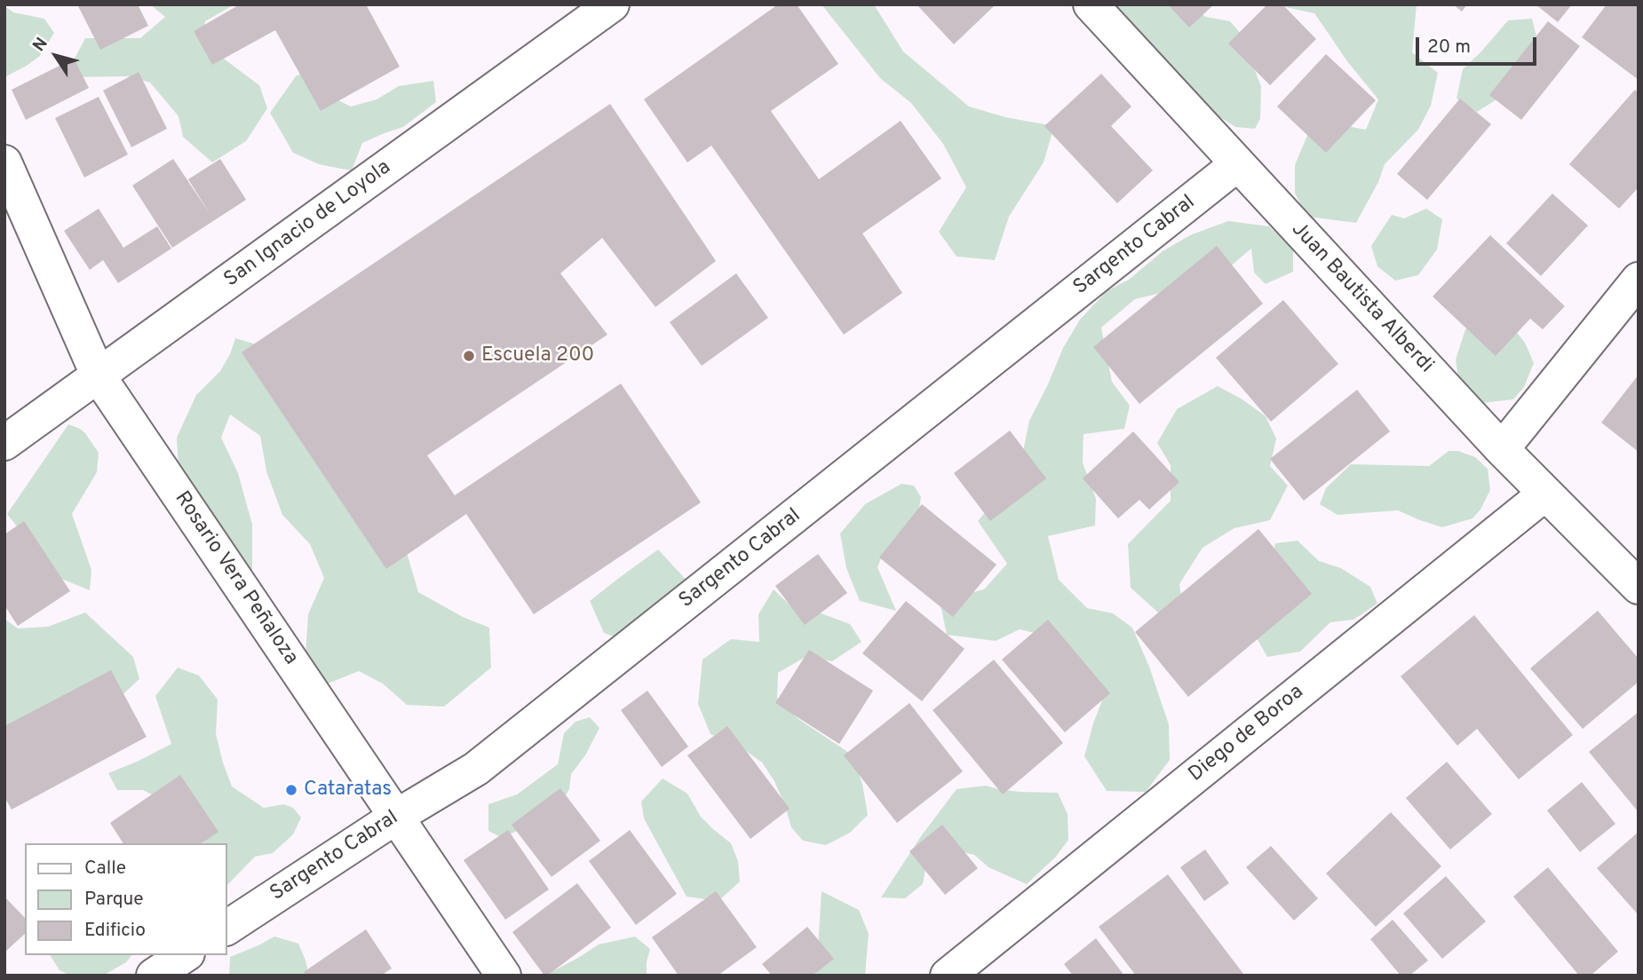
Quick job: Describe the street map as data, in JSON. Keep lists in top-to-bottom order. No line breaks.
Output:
{"streets":{"street":["San Ignacio de Loyola","Sargento Cabral","Juan Bautista Alberdi","Rosario Vera Peñaloza","Diego de Boroa"]},"crossings":[["San Ignacio de Loyola","Rosario Vera Peñaloza"],["Sargento Cabral","Juan Bautista Alberdi"],["Sargento Cabral","Rosario Vera Peñaloza"],["Juan Bautista Alberdi","Diego de Boroa"]],"places":["Escuela 200","Cataratas"],"legend":["Calle","Parque","Edificio"],"scale_bar":"20 m","north":"top left"}
